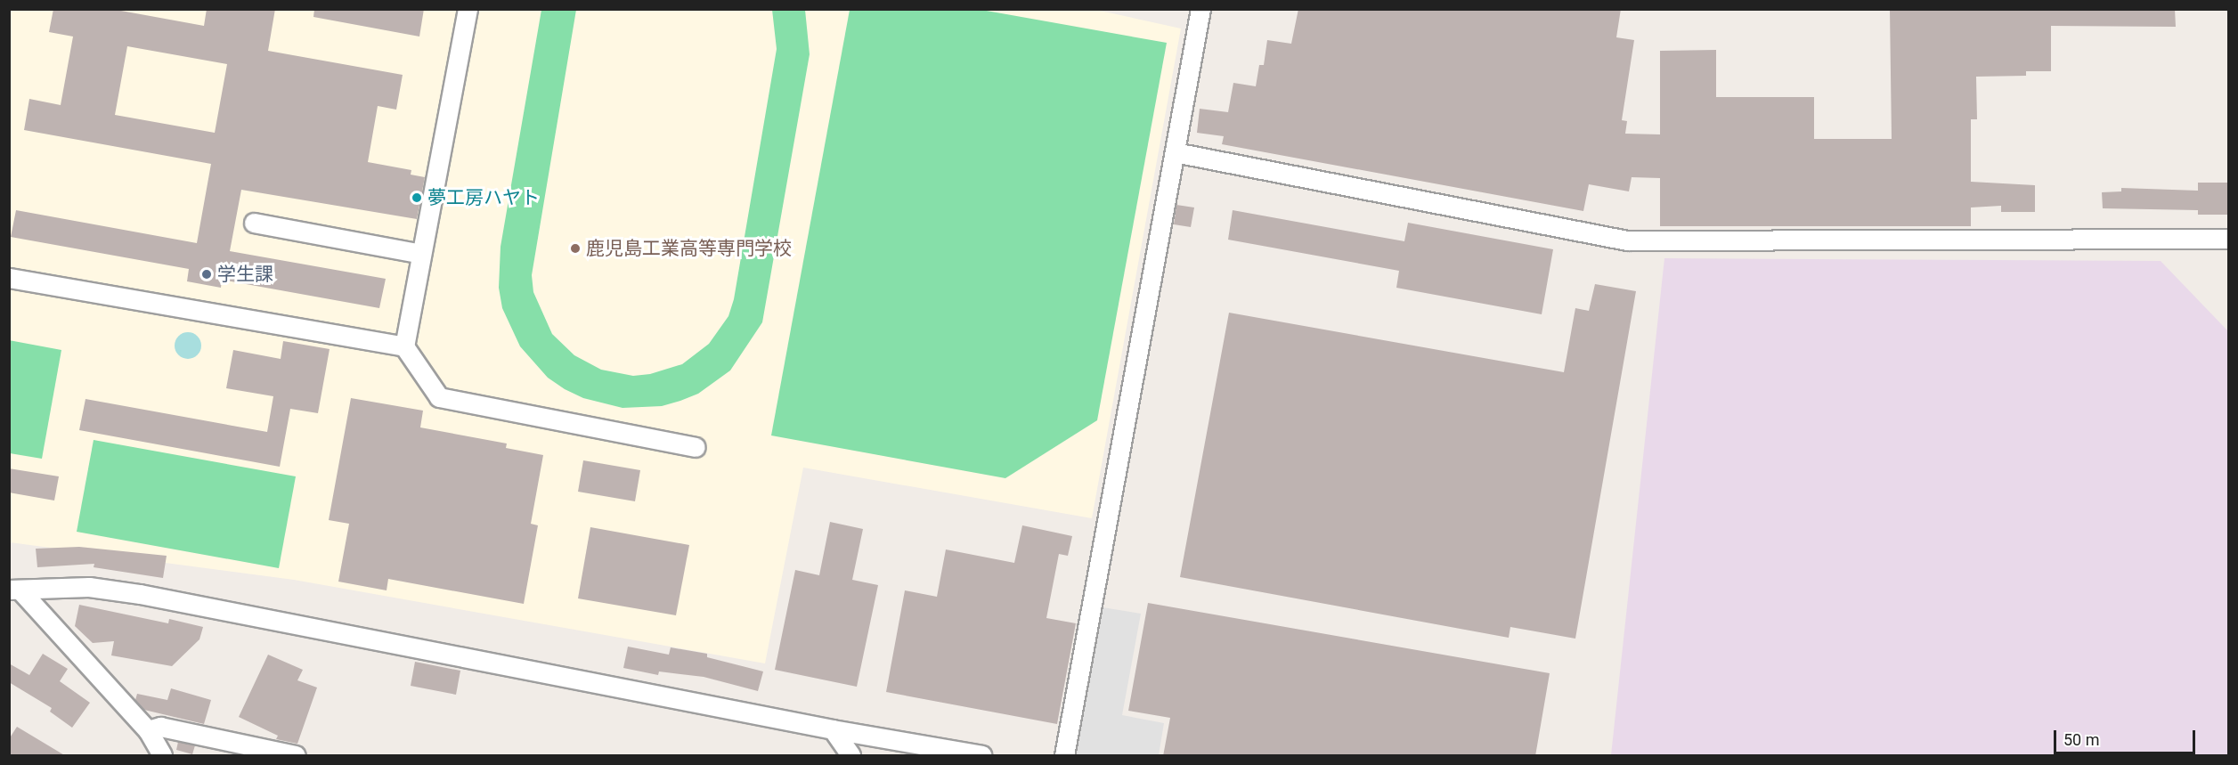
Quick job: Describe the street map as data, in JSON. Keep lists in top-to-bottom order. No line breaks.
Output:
{"places":["夢工房ハヤト","鹿児島工業高等専門学校","学生課"],"scale_bar":"50 m"}
